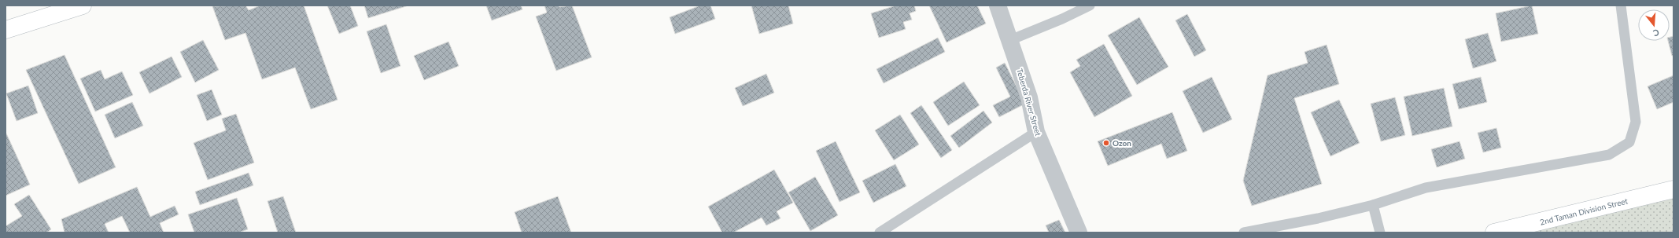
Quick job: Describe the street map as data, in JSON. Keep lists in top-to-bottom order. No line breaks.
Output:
{"streets":{"main road":["2nd Taman Division Street"],"street":["Teberda River Street"]},"places":["Ozon"],"north":"bottom"}
